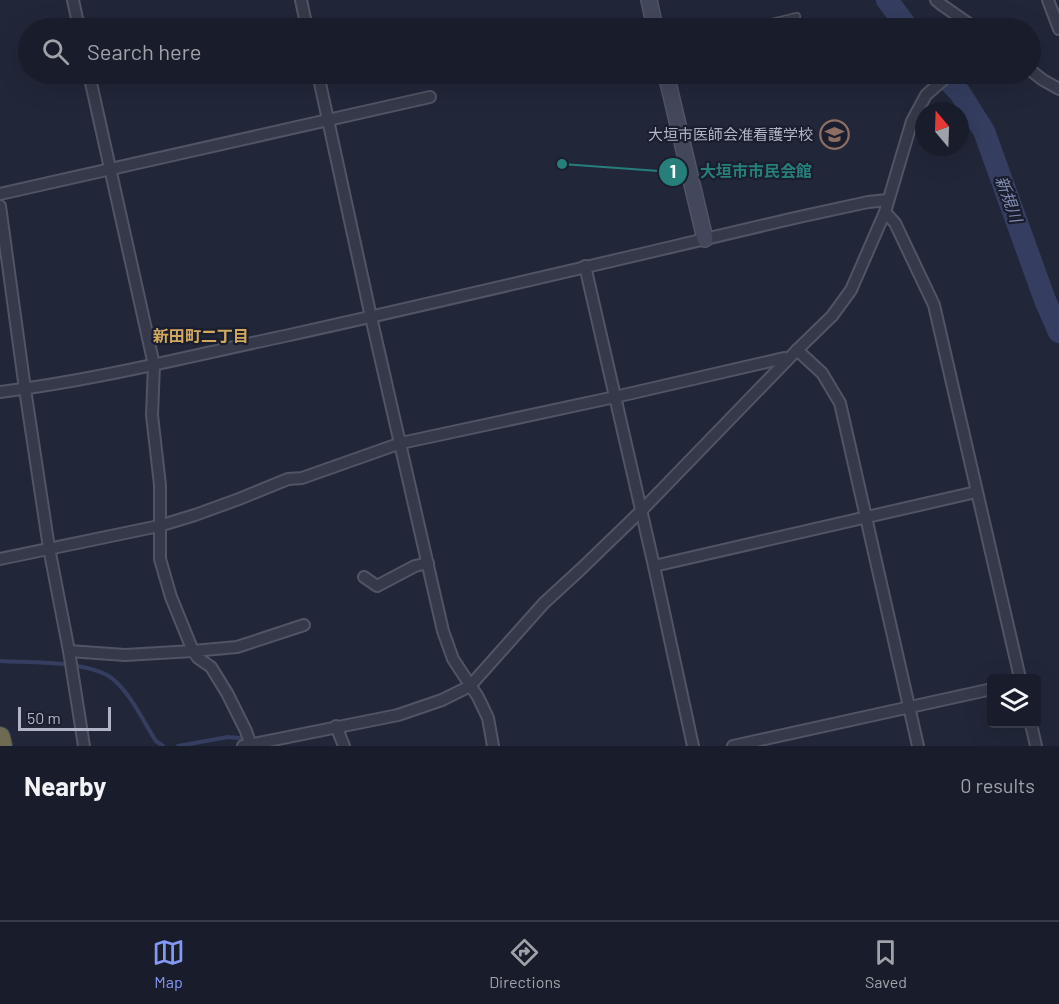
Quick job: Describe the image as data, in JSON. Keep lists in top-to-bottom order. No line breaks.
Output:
{"districts":["新田町二丁目"],"water":["新規川"],"places":{"school or university":["大垣市医師会准看護学校"],"other":["大垣市市民会館"]},"scale_bar":"50 m","north":"top","page":{"search":"Search here","scale":"50 m","heading":["Nearby","0 results"],"nav":["Map","Directions","Saved"]}}
